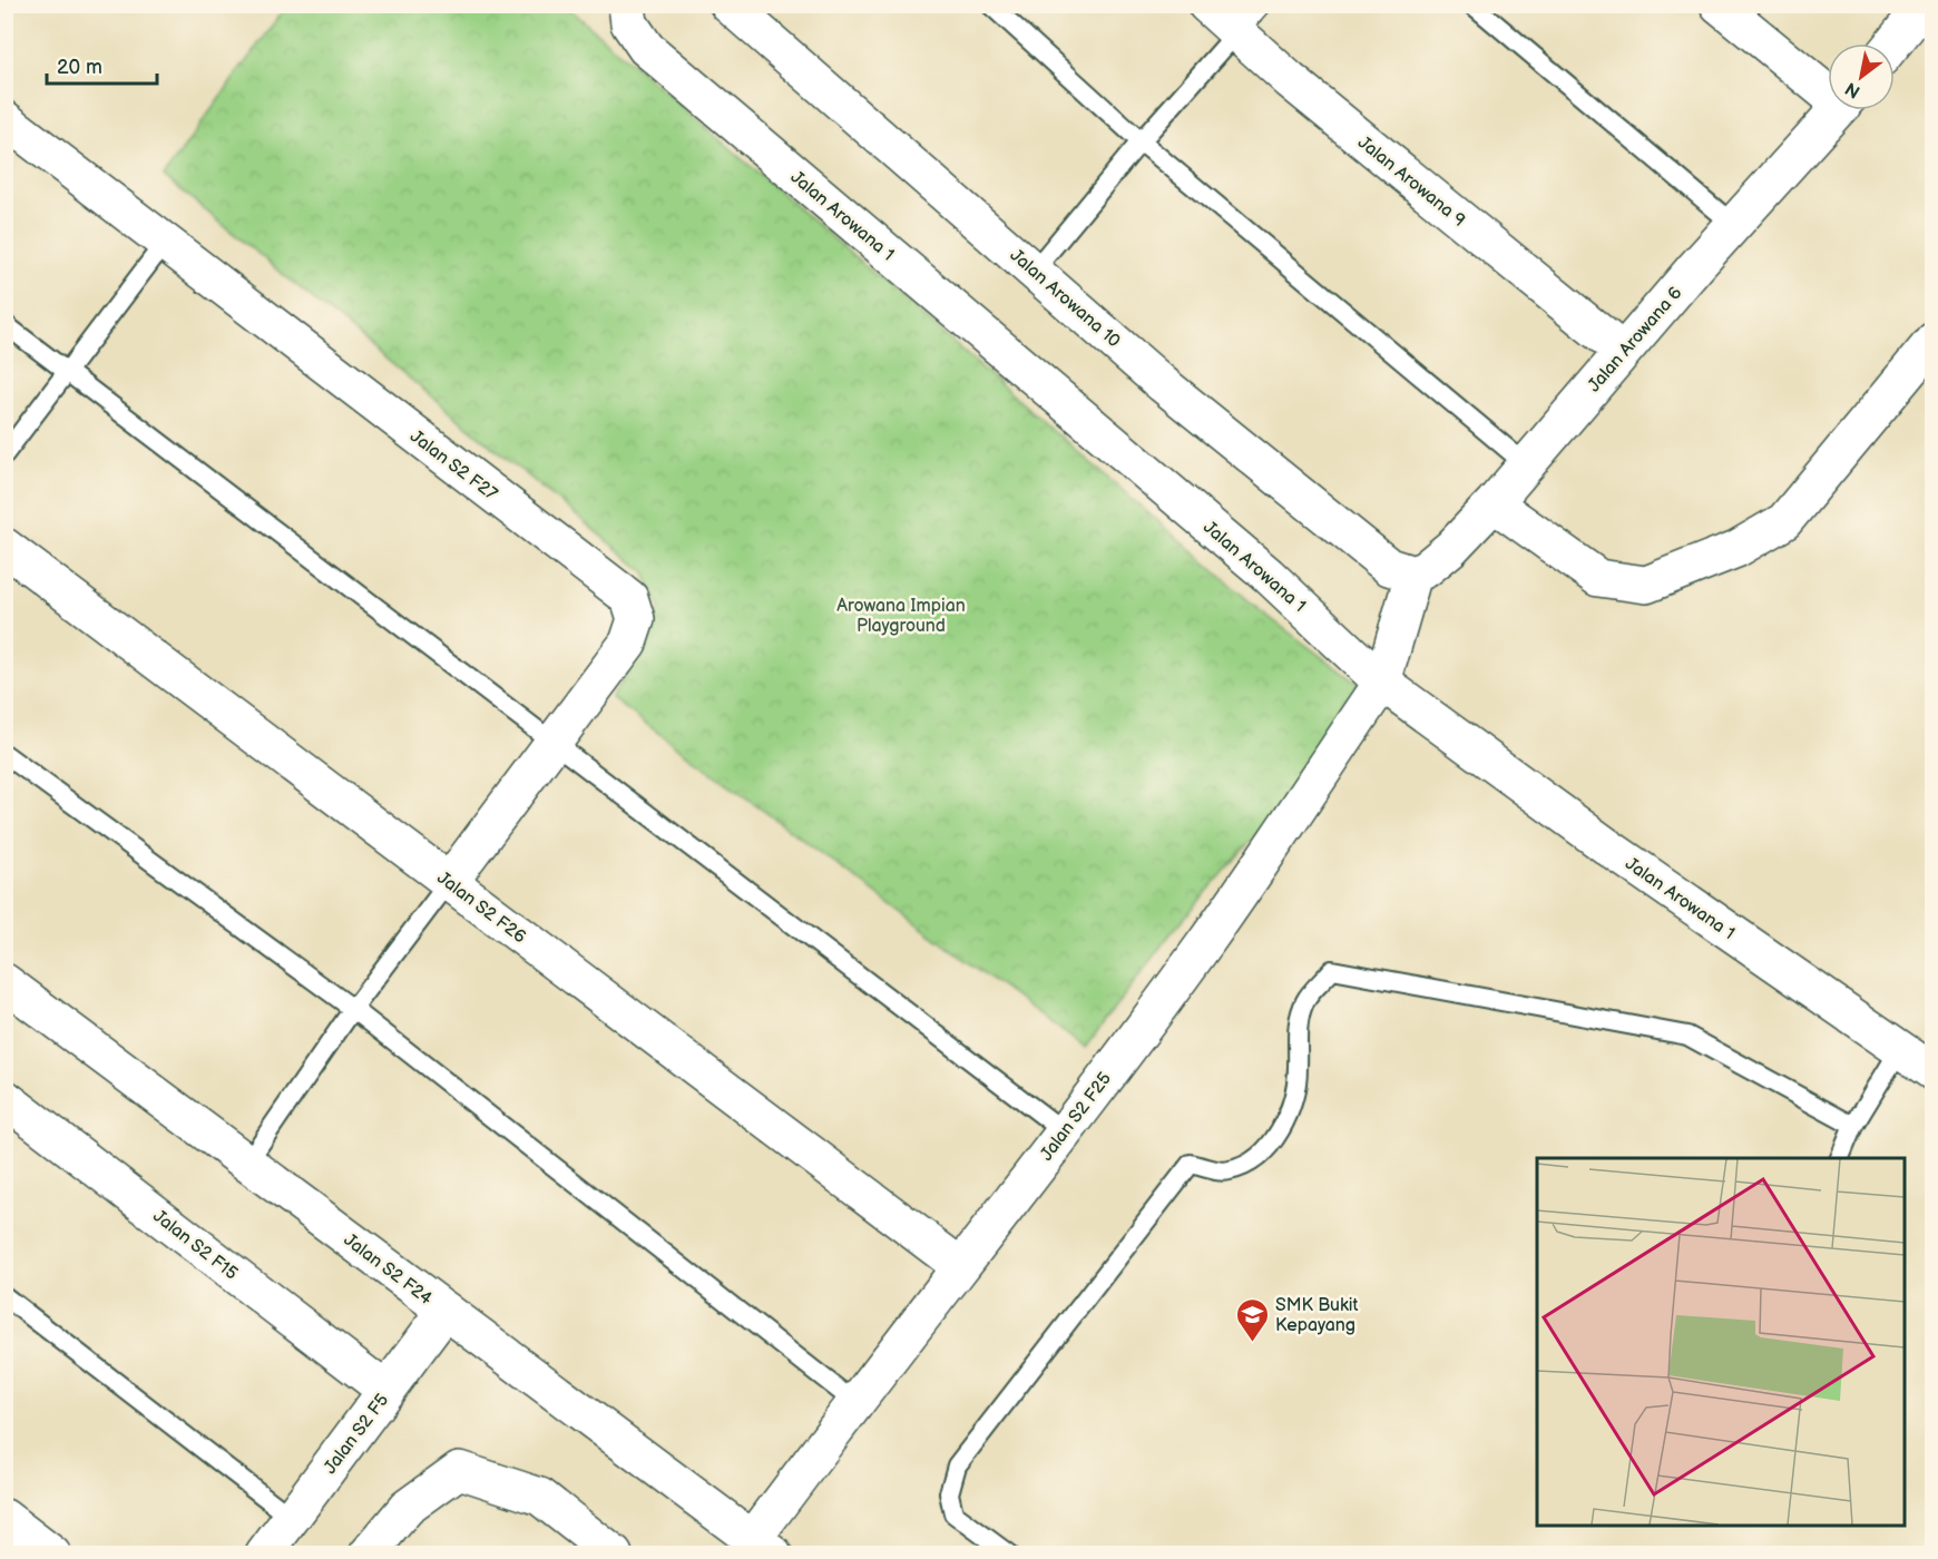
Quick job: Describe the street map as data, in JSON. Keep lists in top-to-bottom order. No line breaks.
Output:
{"streets":{"street":["Jalan Arowana 9","Jalan Arowana 1","Jalan Arowana 10","Jalan Arowana 6","Jalan S2 F27","Jalan S2 F26","Jalan S2 F25","Jalan S2 F15","Jalan S2 F24","Jalan S2 F5"]},"crossings":[["Jalan Arowana 9","Jalan Arowana 6"],["Jalan Arowana 1","Jalan S2 F25"],["Jalan Arowana 10","Jalan Arowana 6"],["Jalan Arowana 10","Jalan S2 F25"],["Jalan Arowana 6","Jalan S2 F25"],["Jalan S2 F27","Jalan S2 F26"],["Jalan S2 F26","Jalan S2 F25"],["Jalan S2 F25","Jalan S2 F24"],["Jalan S2 F15","Jalan S2 F5"],["Jalan S2 F24","Jalan S2 F5"]],"parks":["Arowana Impian Playground"],"places":{"school or university":["SMK Bukit Kepayang"]},"scale_bar":"20 m","north":"bottom left"}
